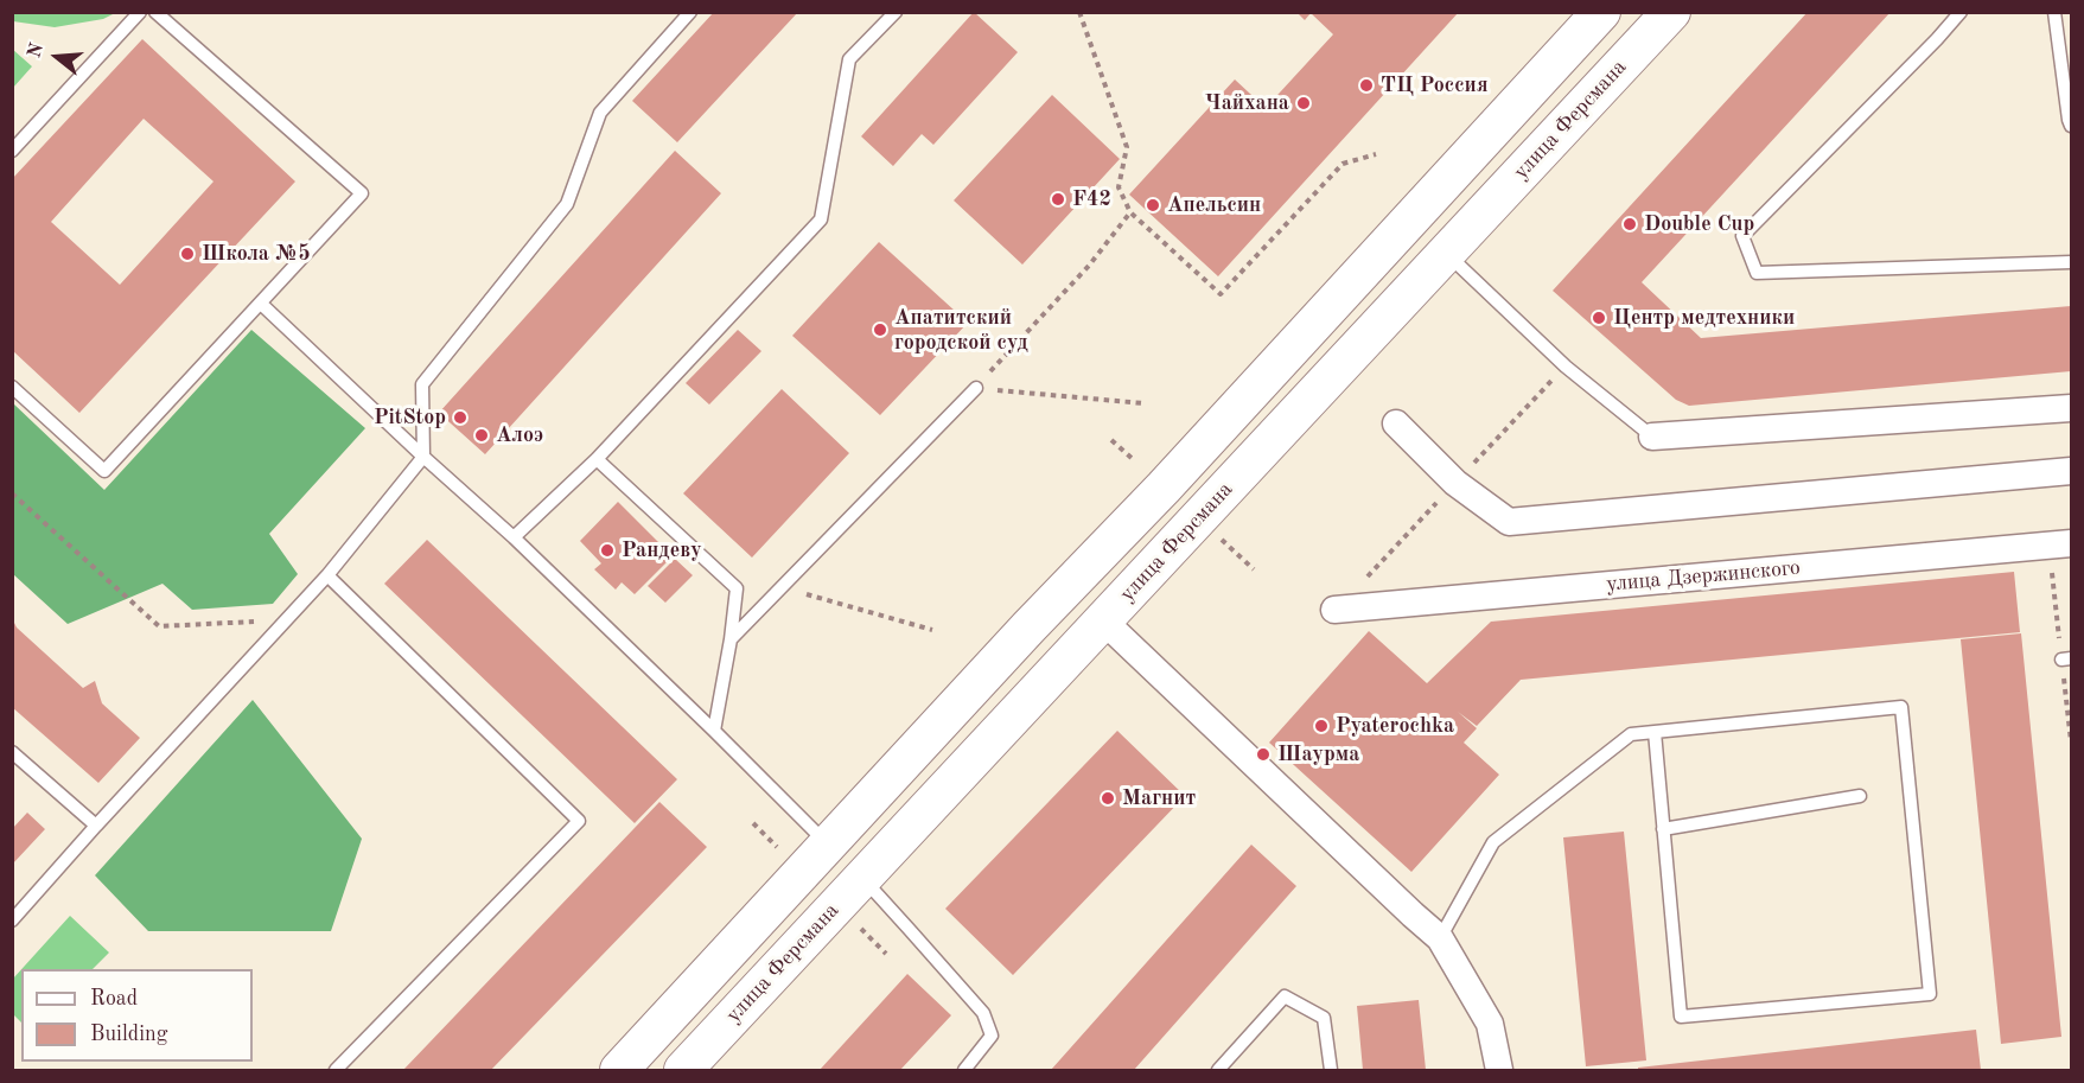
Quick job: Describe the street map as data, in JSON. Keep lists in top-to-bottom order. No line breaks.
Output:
{"streets":{"street":["улица Ферсмана","улица Дзержинского"]},"places":["ТЦ Россия","Чайхана","F42","Апельсин","Double Cup","Школа №5","Центр медтехники","Апатитский городской суд","PitStop","Алоэ","Рандеву","Pyaterochka","Шаурма","Магнит"],"legend":["Road","Building"],"north":"left"}
